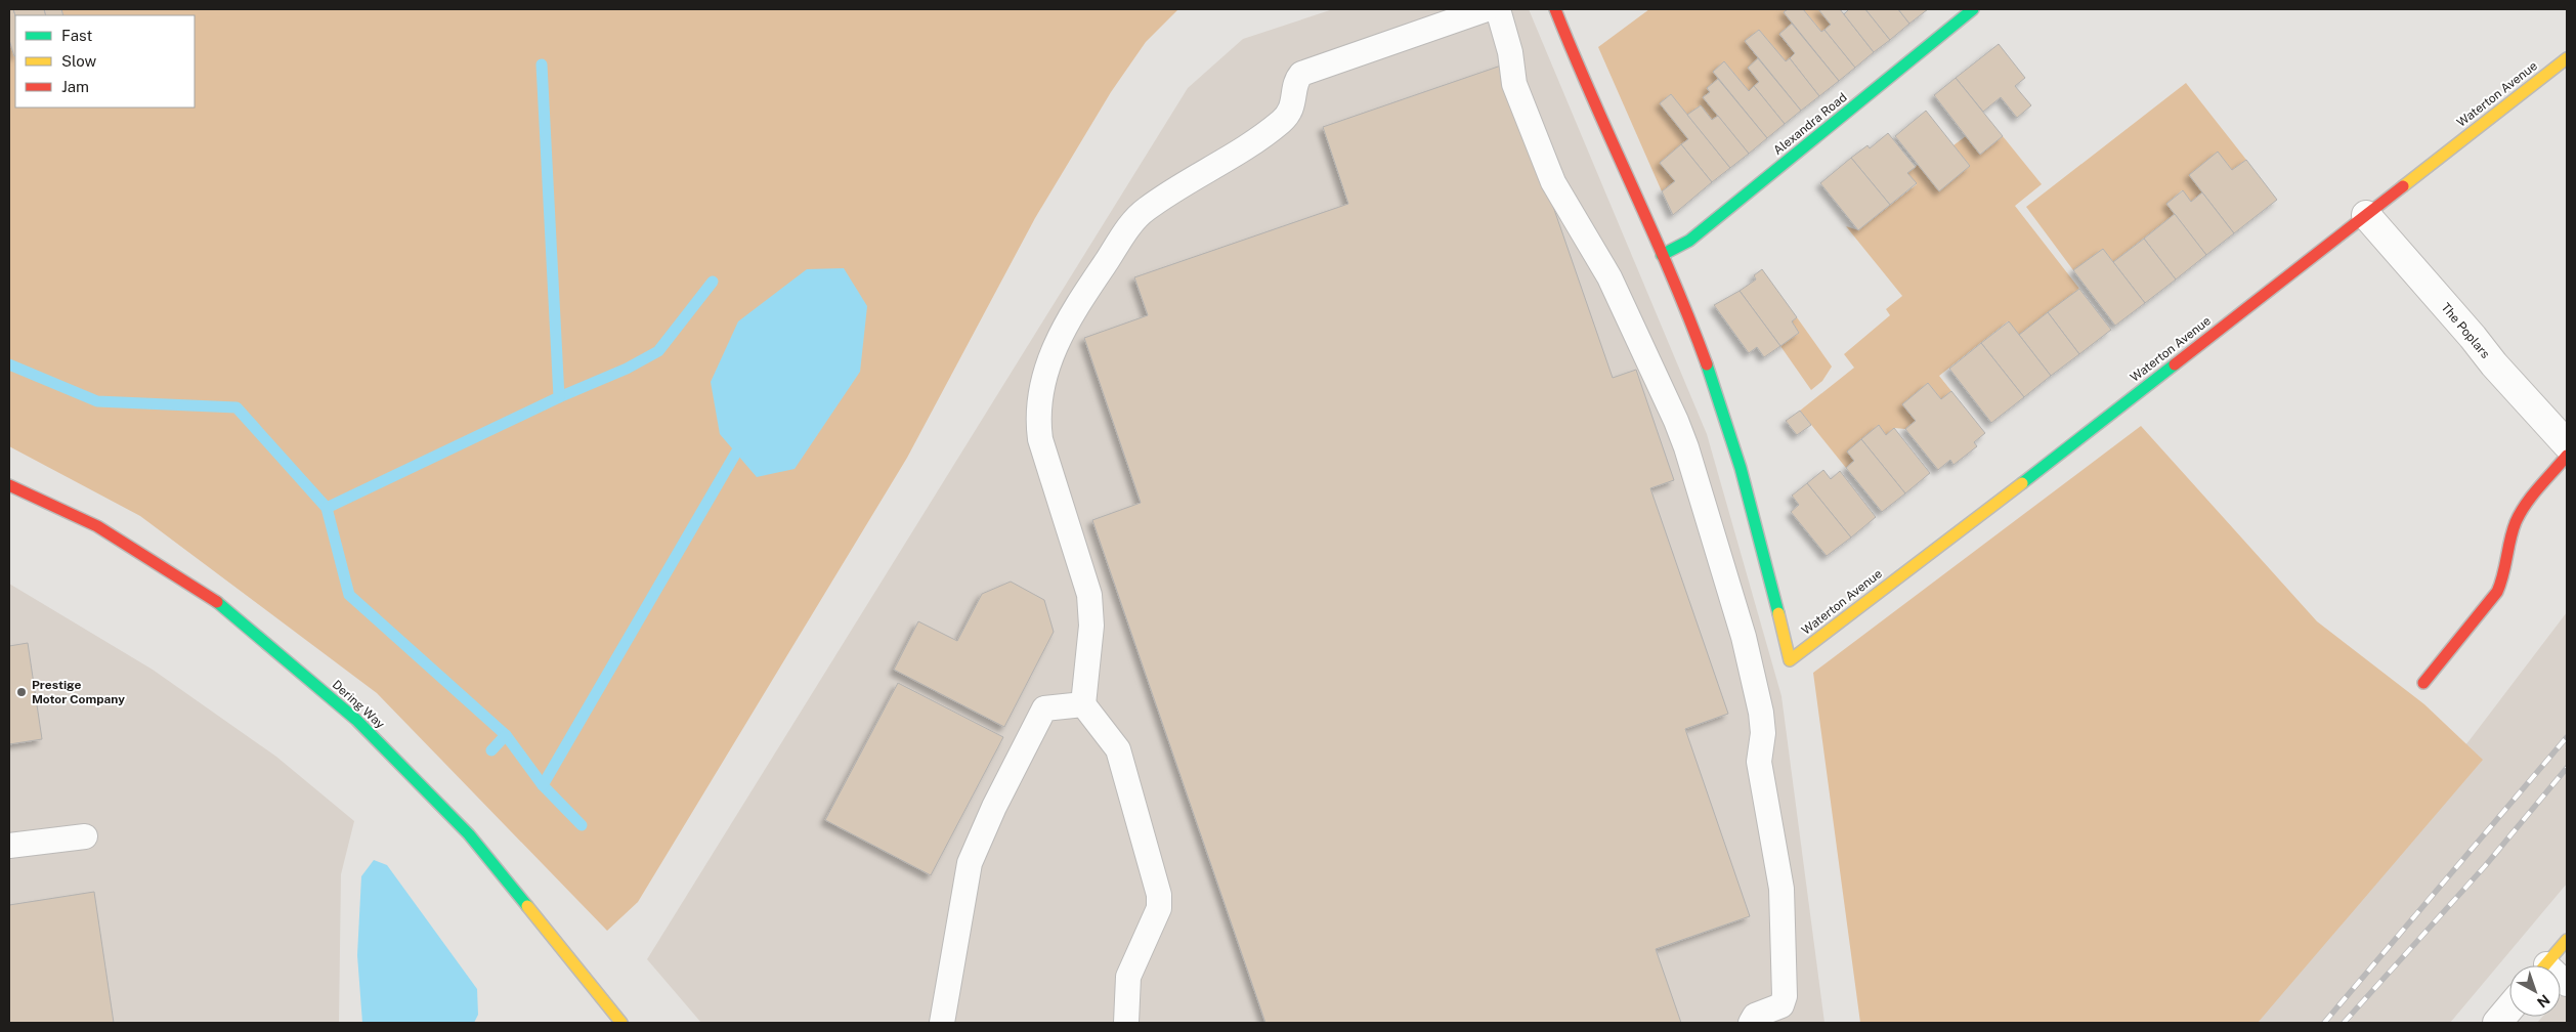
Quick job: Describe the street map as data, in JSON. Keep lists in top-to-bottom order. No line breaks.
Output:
{"streets":{"street":["Waterton Avenue","Alexandra Road","The Poplars","Dering Way"]},"crossings":[["Waterton Avenue","Alexandra Road"],["Waterton Avenue","The Poplars"]],"places":["Prestige Motor Company"],"legend":["Fast","Slow","Jam"],"north":"bottom right"}
